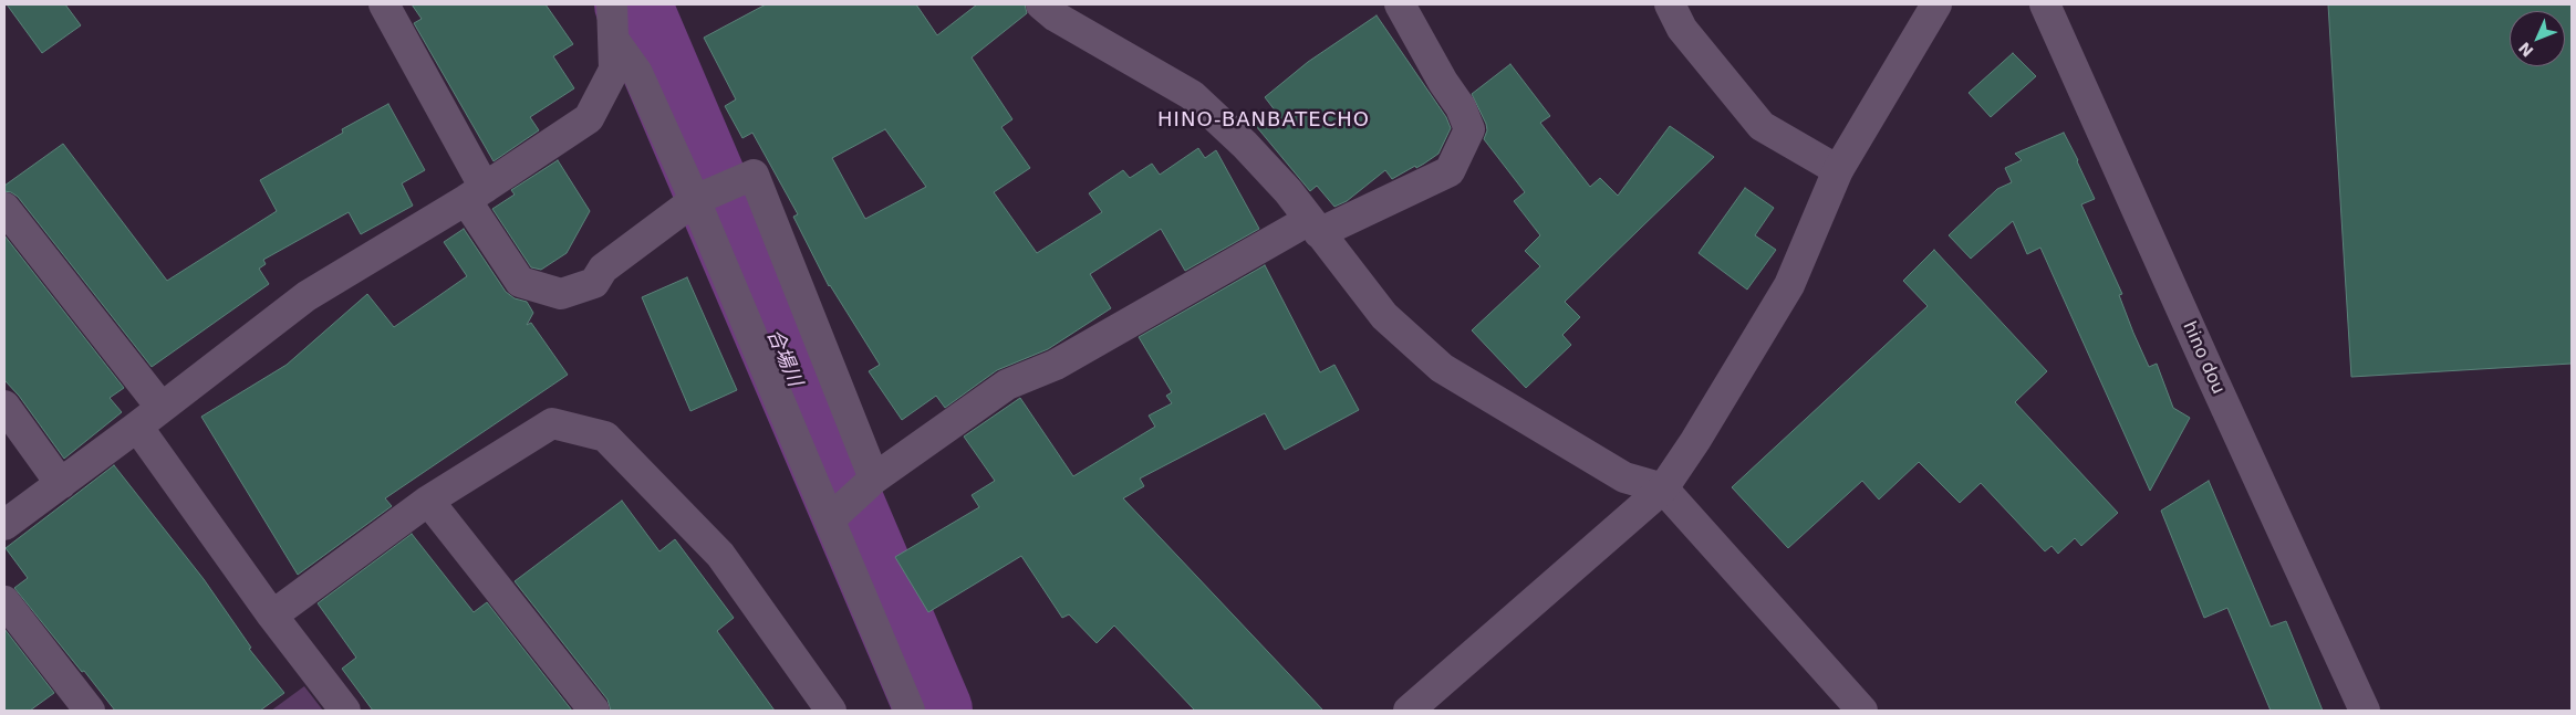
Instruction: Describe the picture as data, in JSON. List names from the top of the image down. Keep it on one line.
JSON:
{"streets":{"street":["hino dou"]},"districts":["HINO-BANBATECHO"],"water":["合場川"],"north":"bottom left"}
